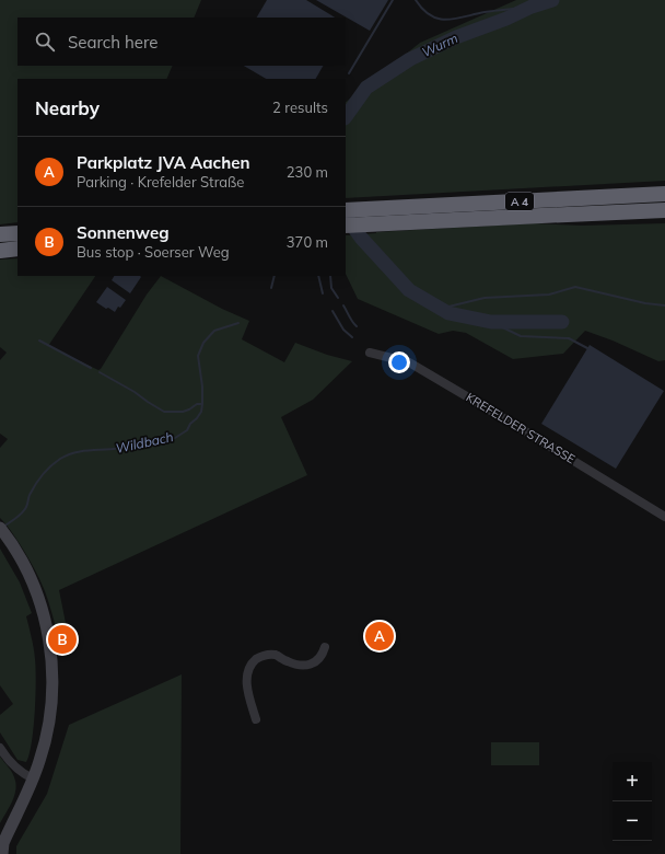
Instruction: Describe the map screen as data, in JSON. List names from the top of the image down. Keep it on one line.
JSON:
{"streets":{"highway":["A 4"],"street":["KREFELDER STRASSE"]},"water":["Wurm","Wildbach"],"page":{"search":"Search here","heading":["Nearby","2 results"],"list":[{"mark":"A","name":"Parkplatz JVA Aachen","note":"Parking · Krefelder Straße","value":"230 m"},{"mark":"B","name":"Sonnenweg","note":"Bus stop · Soerser Weg","value":"370 m"}],"pins":["A","B"],"map_buttons":["+","−"]}}
